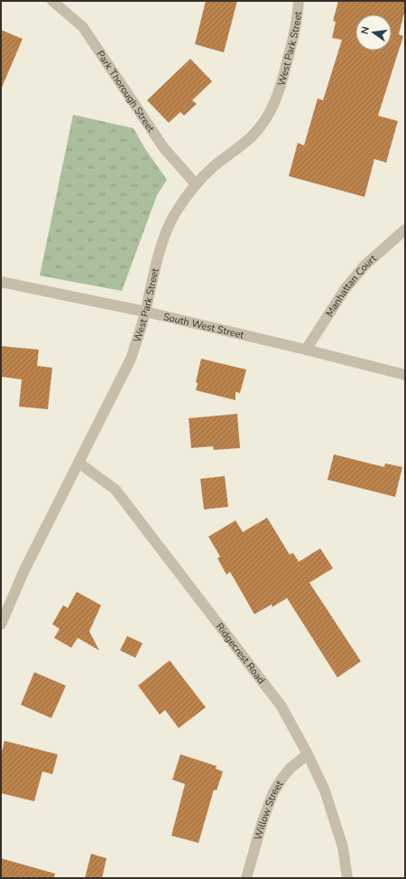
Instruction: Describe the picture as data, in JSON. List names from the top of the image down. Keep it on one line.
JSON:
{"streets":{"street":["West Park Street","Park Thorough Street","Manhattan Court","South West Street","Ridgecrest Road","Willow Street"]},"crossings":[["West Park Street","Park Thorough Street"],["West Park Street","South West Street"],["West Park Street","Ridgecrest Road"],["Manhattan Court","South West Street"],["Ridgecrest Road","Willow Street"]],"north":"left"}
